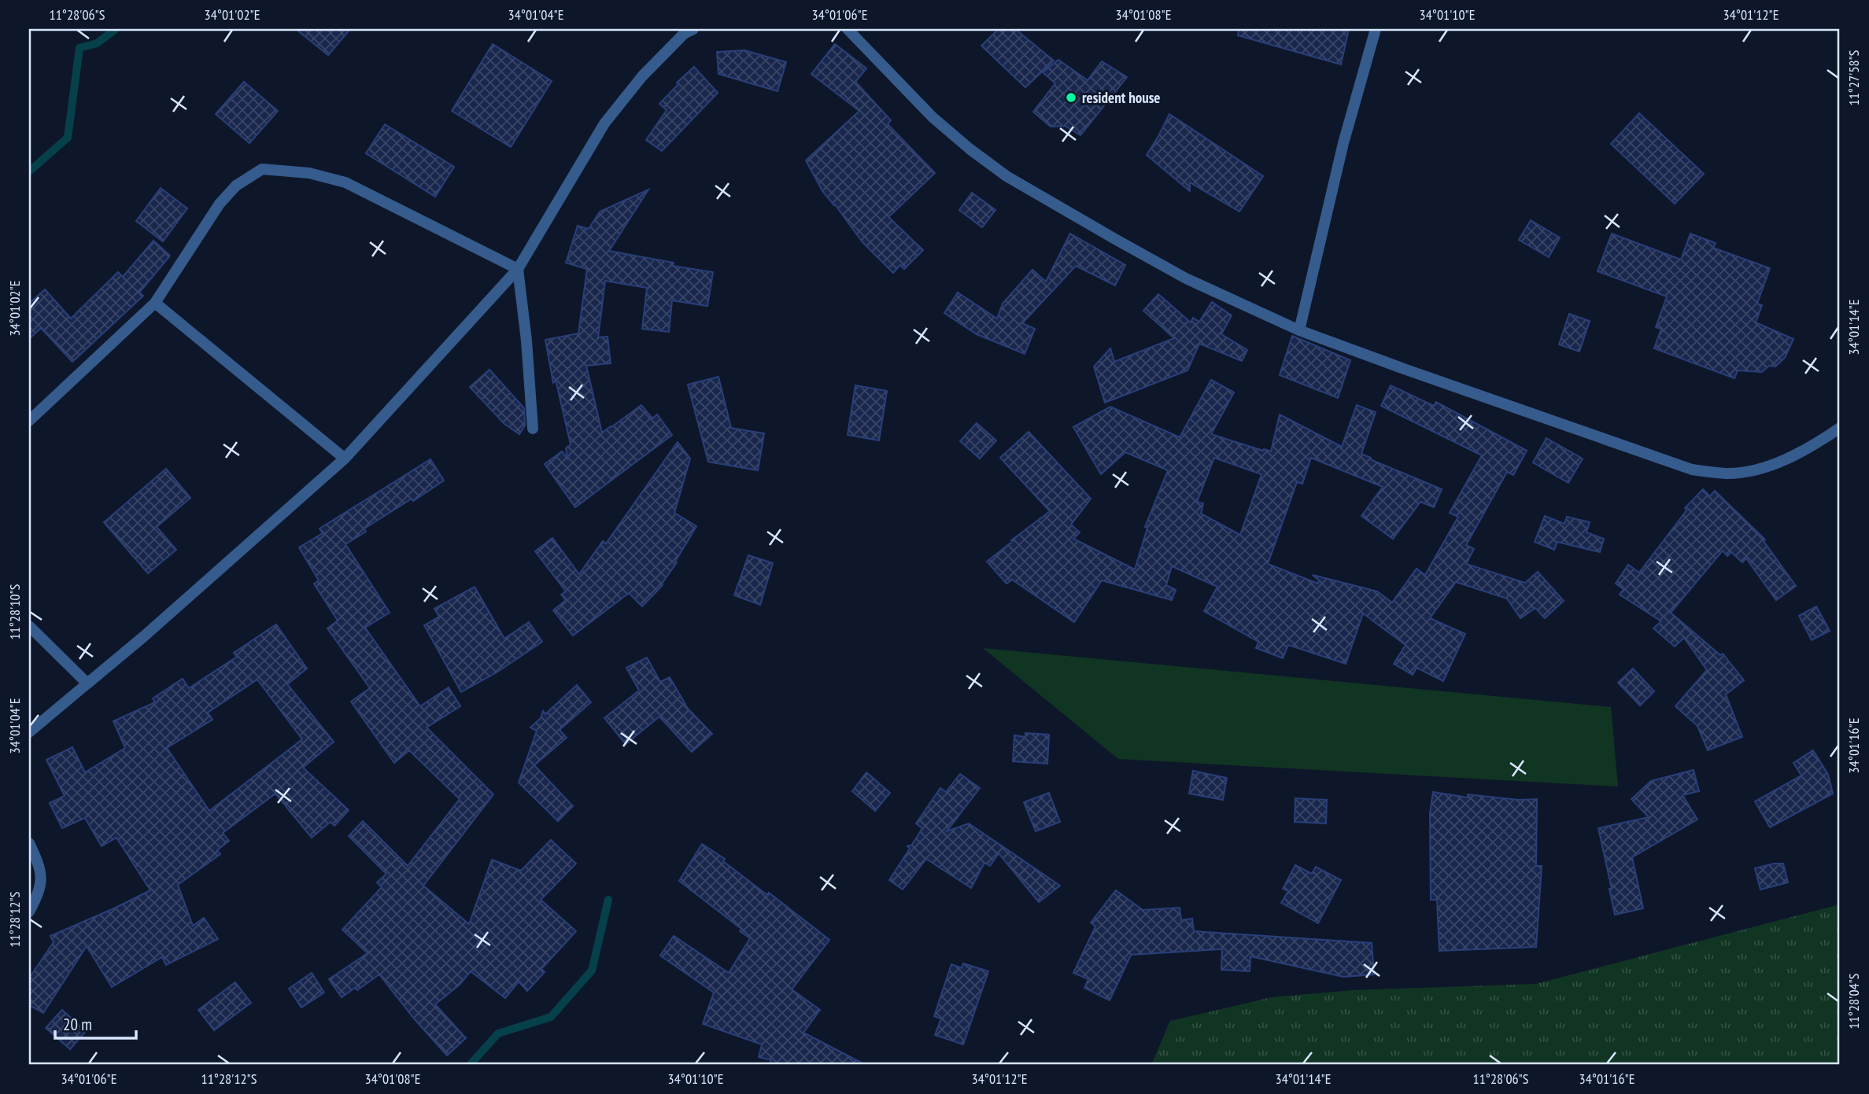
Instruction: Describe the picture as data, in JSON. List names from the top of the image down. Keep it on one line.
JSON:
{"places":["resident house"],"scale_bar":"20 m","coordinates":["11°28'06\"S","34°01'02\"E","34°01'04\"E","34°01'06\"E","34°01'08\"E","34°01'10\"E","34°01'12\"E","11°27'58\"S","34°01'14\"E","11°28'10\"S","34°01'16\"E","11°28'12\"S","11°28'04\"S"]}
